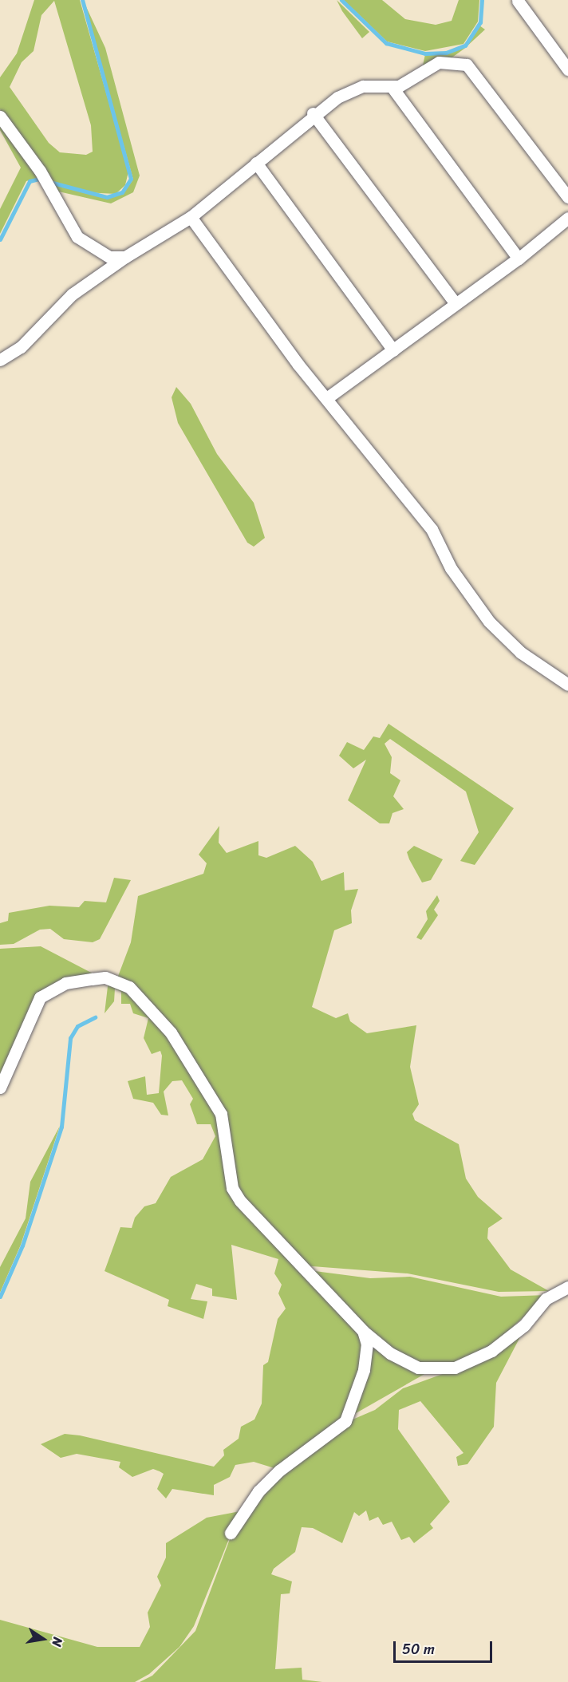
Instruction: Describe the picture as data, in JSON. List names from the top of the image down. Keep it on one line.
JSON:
{"scale_bar":"50 m","north":"right"}
